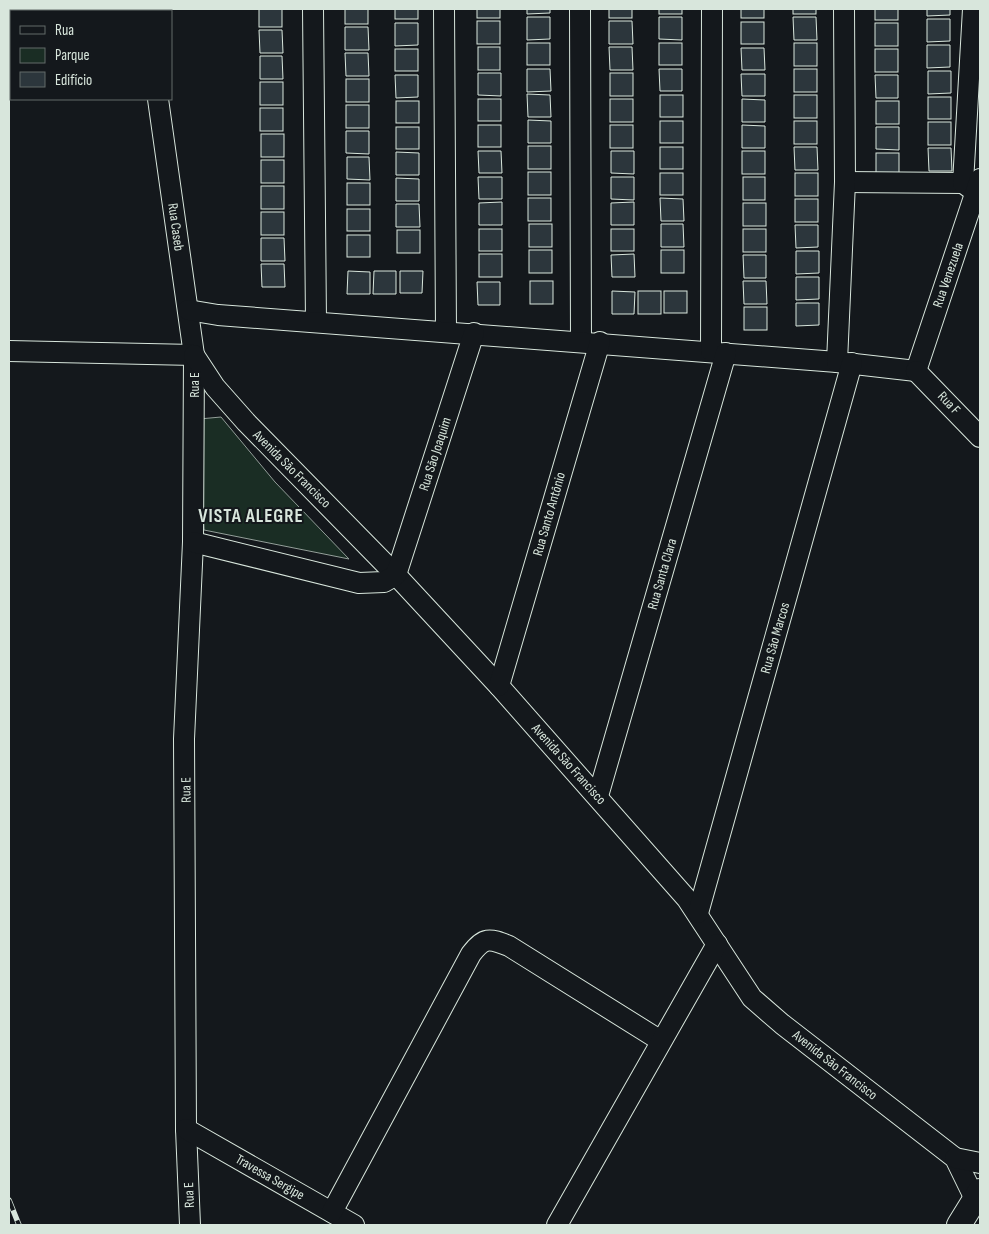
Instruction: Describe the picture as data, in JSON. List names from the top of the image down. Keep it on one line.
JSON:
{"streets":{"street":["Rua Caseb","Rua Venezuela","Rua E","Rua F","Rua São Joaquim","Avenida São Francisco","Rua Santo Antônio","Rua Santa Clara","Rua São Marcos","Travessa Sergipe"]},"crossings":[["Rua Caseb","Rua E"],["Rua Caseb","Avenida São Francisco"],["Rua Venezuela","Rua F"],["Rua E","Avenida São Francisco"],["Rua E","Travessa Sergipe"],["Rua São Joaquim","Avenida São Francisco"],["Avenida São Francisco","Rua Santo Antônio"],["Avenida São Francisco","Rua Santa Clara"],["Avenida São Francisco","Rua São Marcos"]],"districts":["VISTA ALEGRE"],"legend":["Rua","Parque","Edifício"]}
